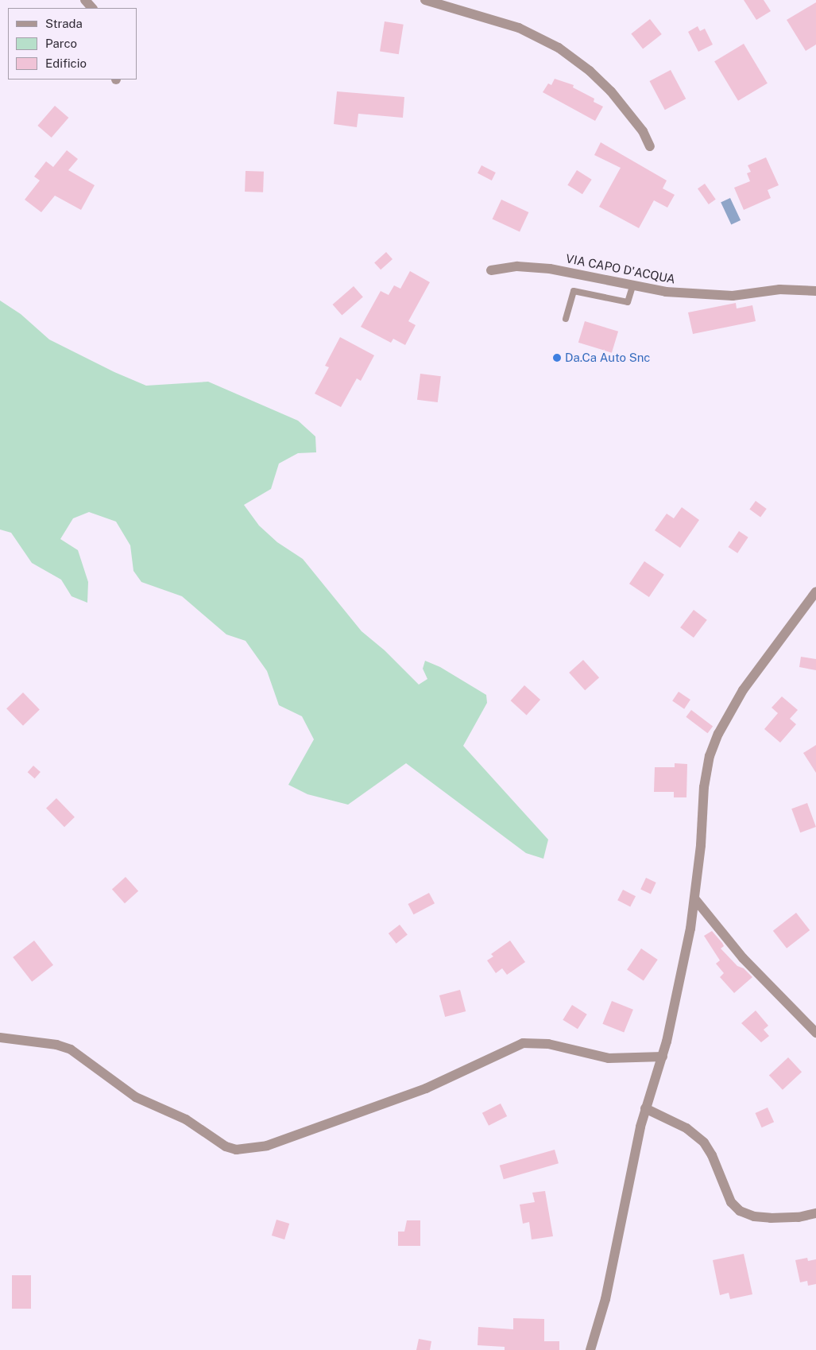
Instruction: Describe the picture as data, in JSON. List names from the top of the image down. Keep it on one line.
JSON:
{"streets":{"street":["VIA CAPO D'ACQUA"]},"places":["Da.Ca Auto Snc"],"legend":["Strada","Parco","Edificio"]}
